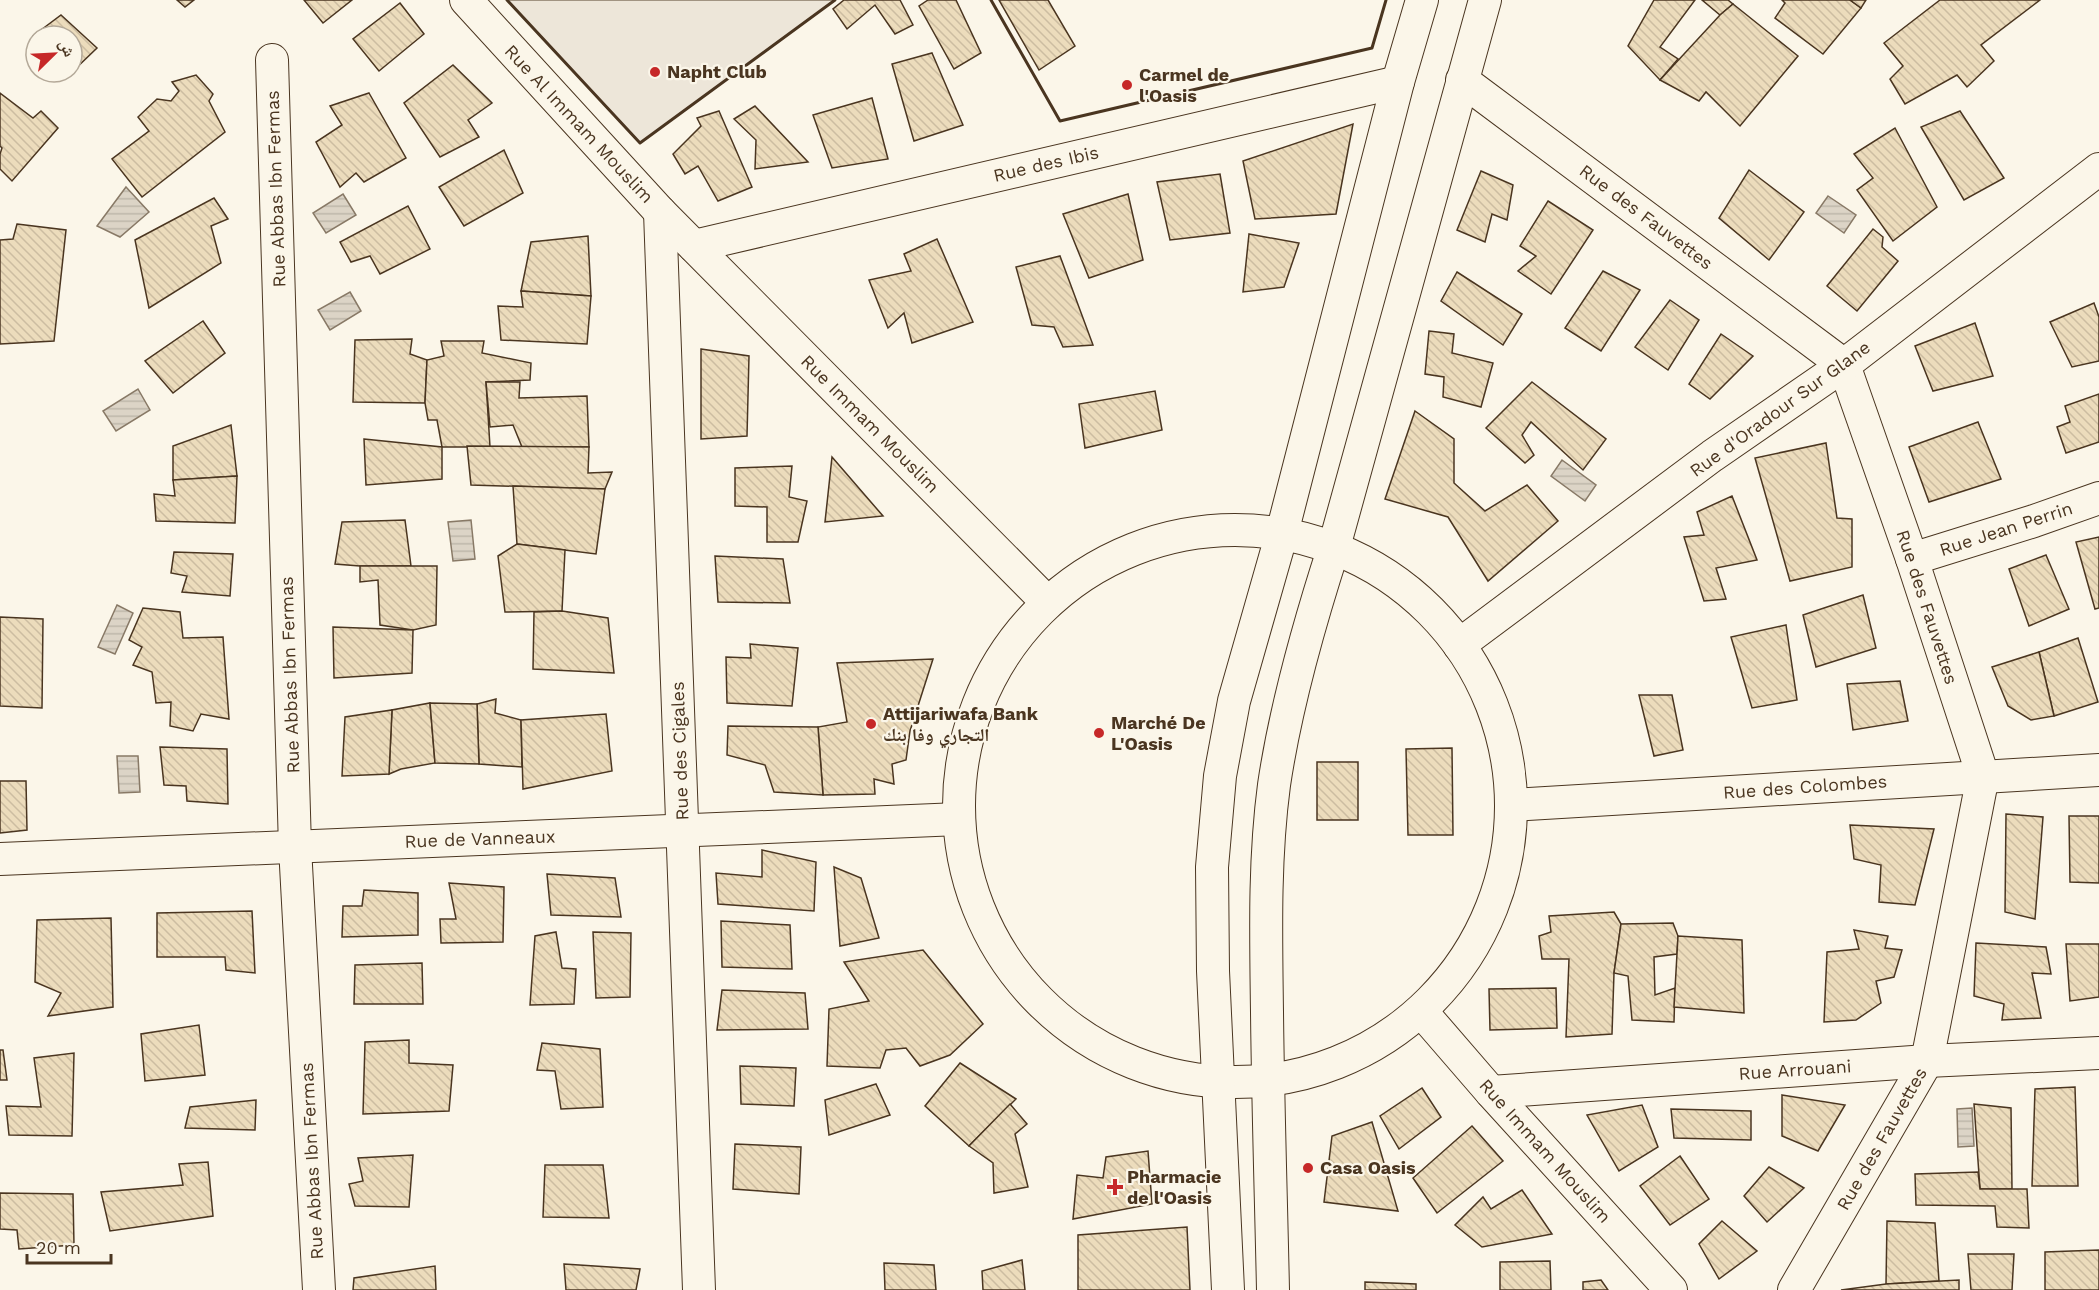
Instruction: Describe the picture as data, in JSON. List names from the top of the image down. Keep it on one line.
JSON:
{"streets":{"street":["Rue Al Immam Mouslim","Rue des Ibis","Rue Abbas Ibn Fermas","Rue des Fauvettes","Rue d'Oradour Sur Glane","Rue Immam Mouslim","Rue Jean Perrin","Rue des Cigales","Rue des Colombes","Rue de Vanneaux","Rue Arrouani"]},"crossings":[["Rue Al Immam Mouslim","Rue des Ibis"],["Rue Al Immam Mouslim","Rue Immam Mouslim"],["Rue Al Immam Mouslim","Rue des Cigales"],["Rue des Ibis","Rue Immam Mouslim"],["Rue Abbas Ibn Fermas","Rue de Vanneaux"],["Rue des Fauvettes","Rue d'Oradour Sur Glane"],["Rue des Fauvettes","Rue Jean Perrin"],["Rue des Fauvettes","Rue des Colombes"],["Rue des Fauvettes","Rue Arrouani"],["Rue Immam Mouslim","Rue Arrouani"],["Rue des Cigales","Rue de Vanneaux"]],"places":{"other":["Napht Club","Carmel de l'Oasis","Attijariwafa Bank التجاري وفا بنك","Marché De L'Oasis","Casa Oasis"],"health":["Pharmacie de l'Oasis"]},"scale_bar":"20 m","north":"top right"}
